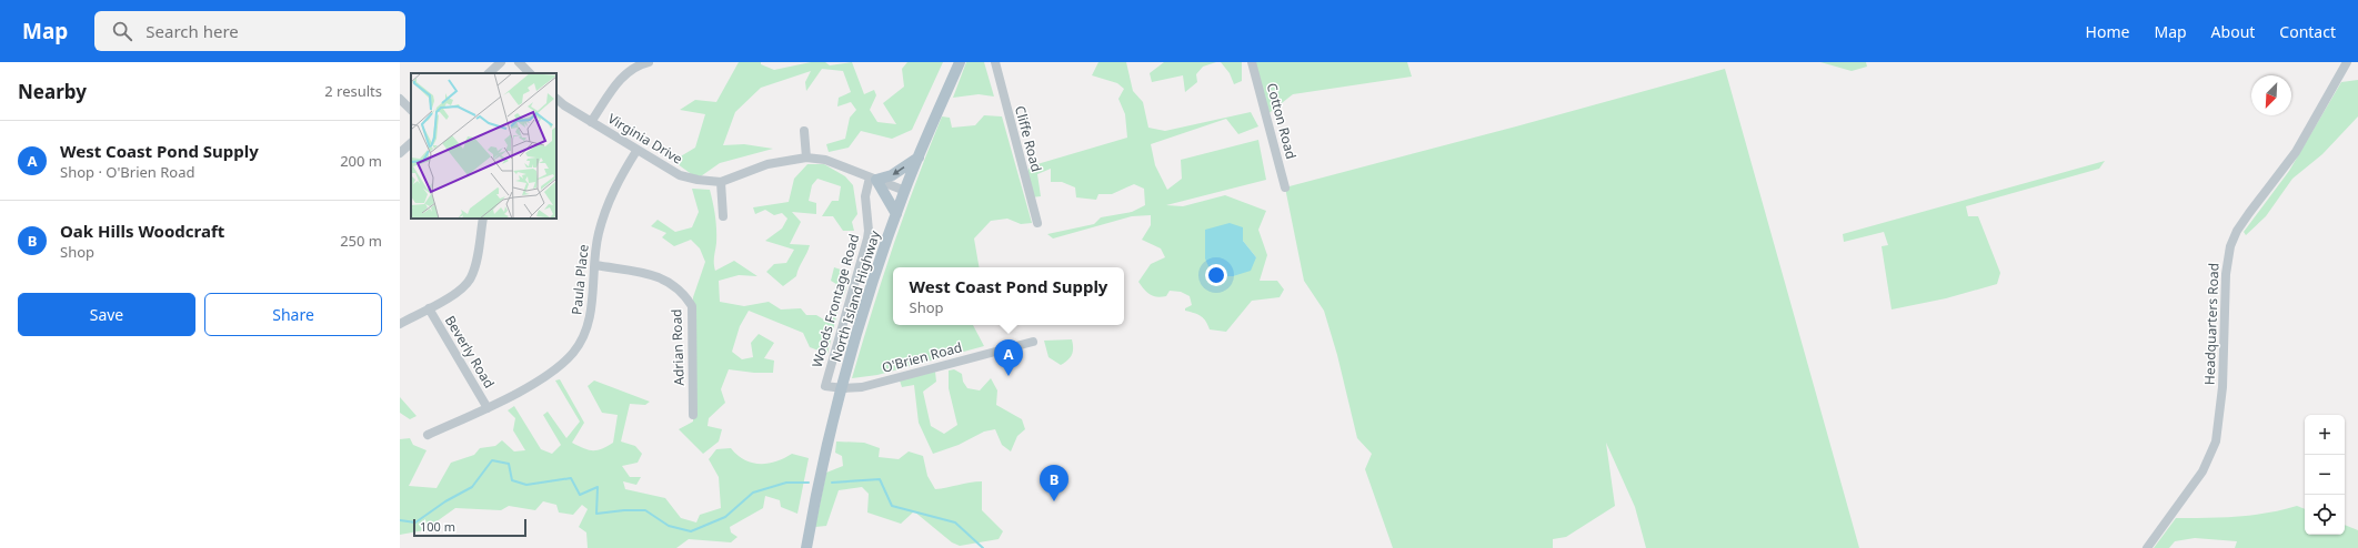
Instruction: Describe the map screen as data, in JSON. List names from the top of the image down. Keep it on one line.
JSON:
{"streets":{"main road":["North Island Highway"],"street":["Cotton Road","Virginia Drive","Cliffe Road","Paula Place","Woods Frontage Road","Headquarters Road","Adrian Road","Beverly Road","O'Brien Road"]},"crossings":[["Virginia Drive","Paula Place"],["Virginia Drive","North Island Highway"],["Virginia Drive","Woods Frontage Road"],["Paula Place","Adrian Road"],["Paula Place","Beverly Road"],["North Island Highway","Woods Frontage Road"],["North Island Highway","O'Brien Road"],["Woods Frontage Road","O'Brien Road"]],"scale_bar":"100 m","north":"bottom left","page":{"header":"Map","search":"Search here","nav":["Home","Map","About","Contact"],"heading":["Nearby","2 results"],"list":[{"mark":"A","name":"West Coast Pond Supply","note":"Shop · O'Brien Road","value":"200 m"},{"mark":"B","name":"Oak Hills Woodcraft","note":"Shop","value":"250 m"}],"popup":["West Coast Pond Supply","Shop"],"buttons":["Save","Share"],"pins":["A","B"],"map_buttons":["+","−"],"scale":"100 m"}}
